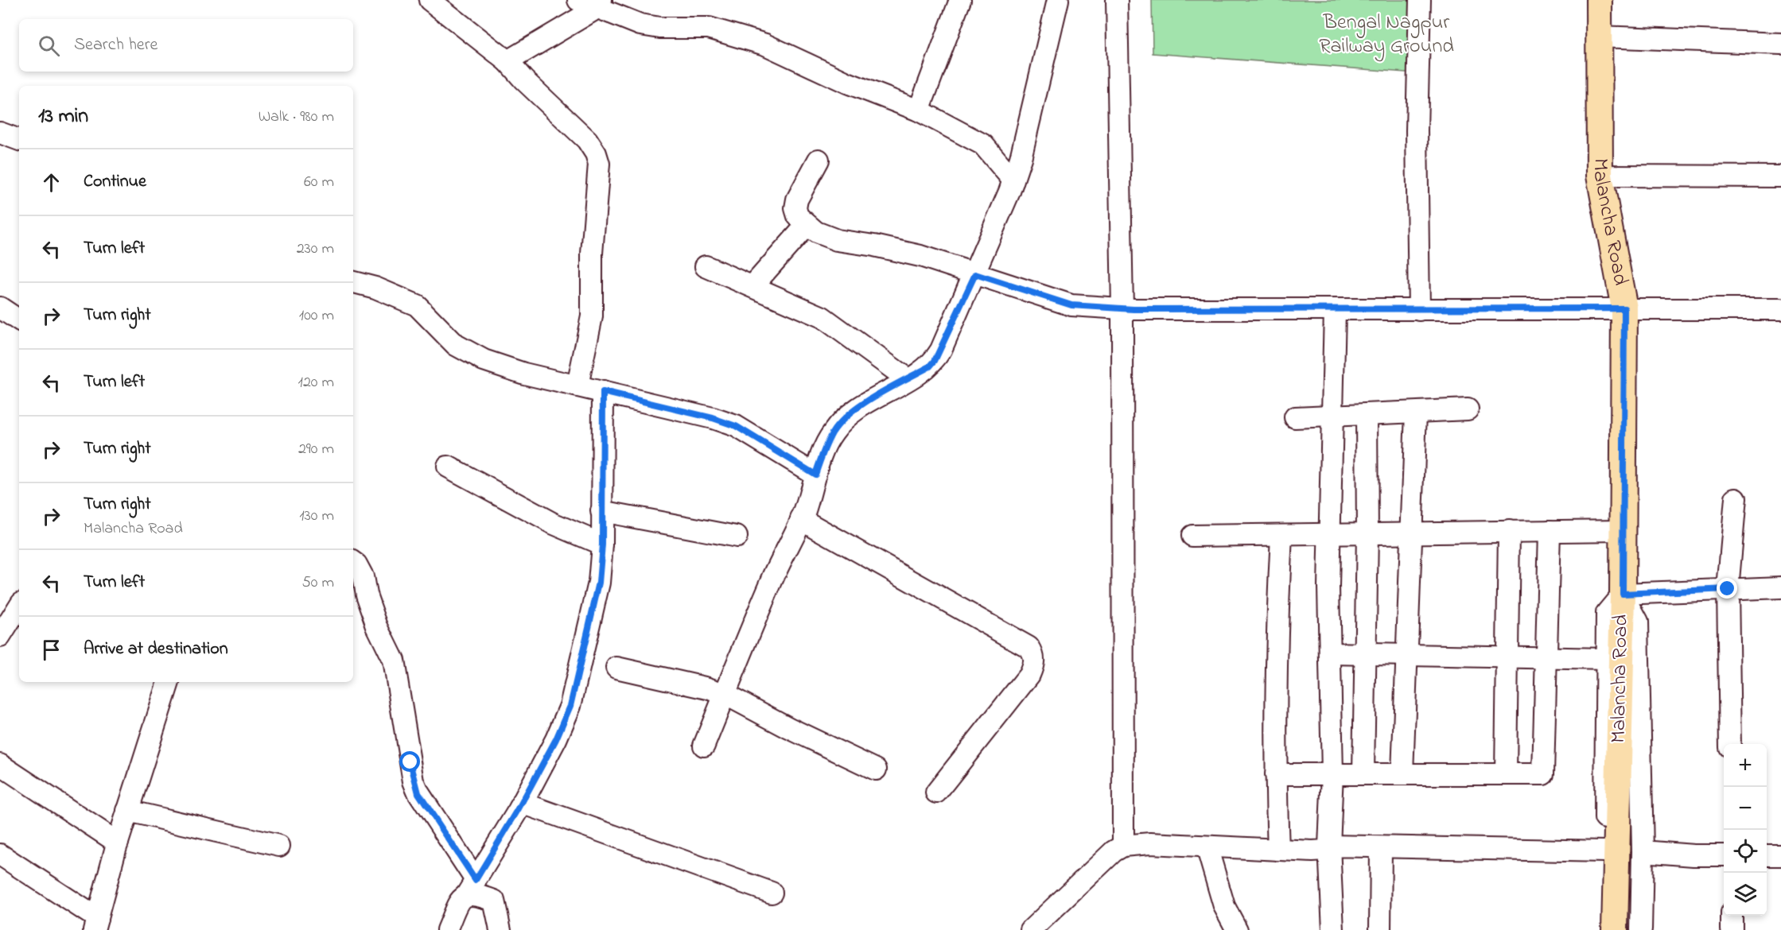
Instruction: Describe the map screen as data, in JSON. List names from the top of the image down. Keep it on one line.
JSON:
{"streets":{"main road":["Malancha Road"]},"parks":["Bengal Nagpur Railway Ground"],"page":{"search":"Search here","heading":["13 min","Walk · 980 m"],"list":[["Continue","60 m"],["Turn left","230 m"],["Turn right","100 m"],["Turn left","120 m"],["Turn right","290 m"],["Turn right","Malancha Road","130 m"],["Turn left","50 m"],"Arrive at destination"],"map_buttons":["+","−"]}}
